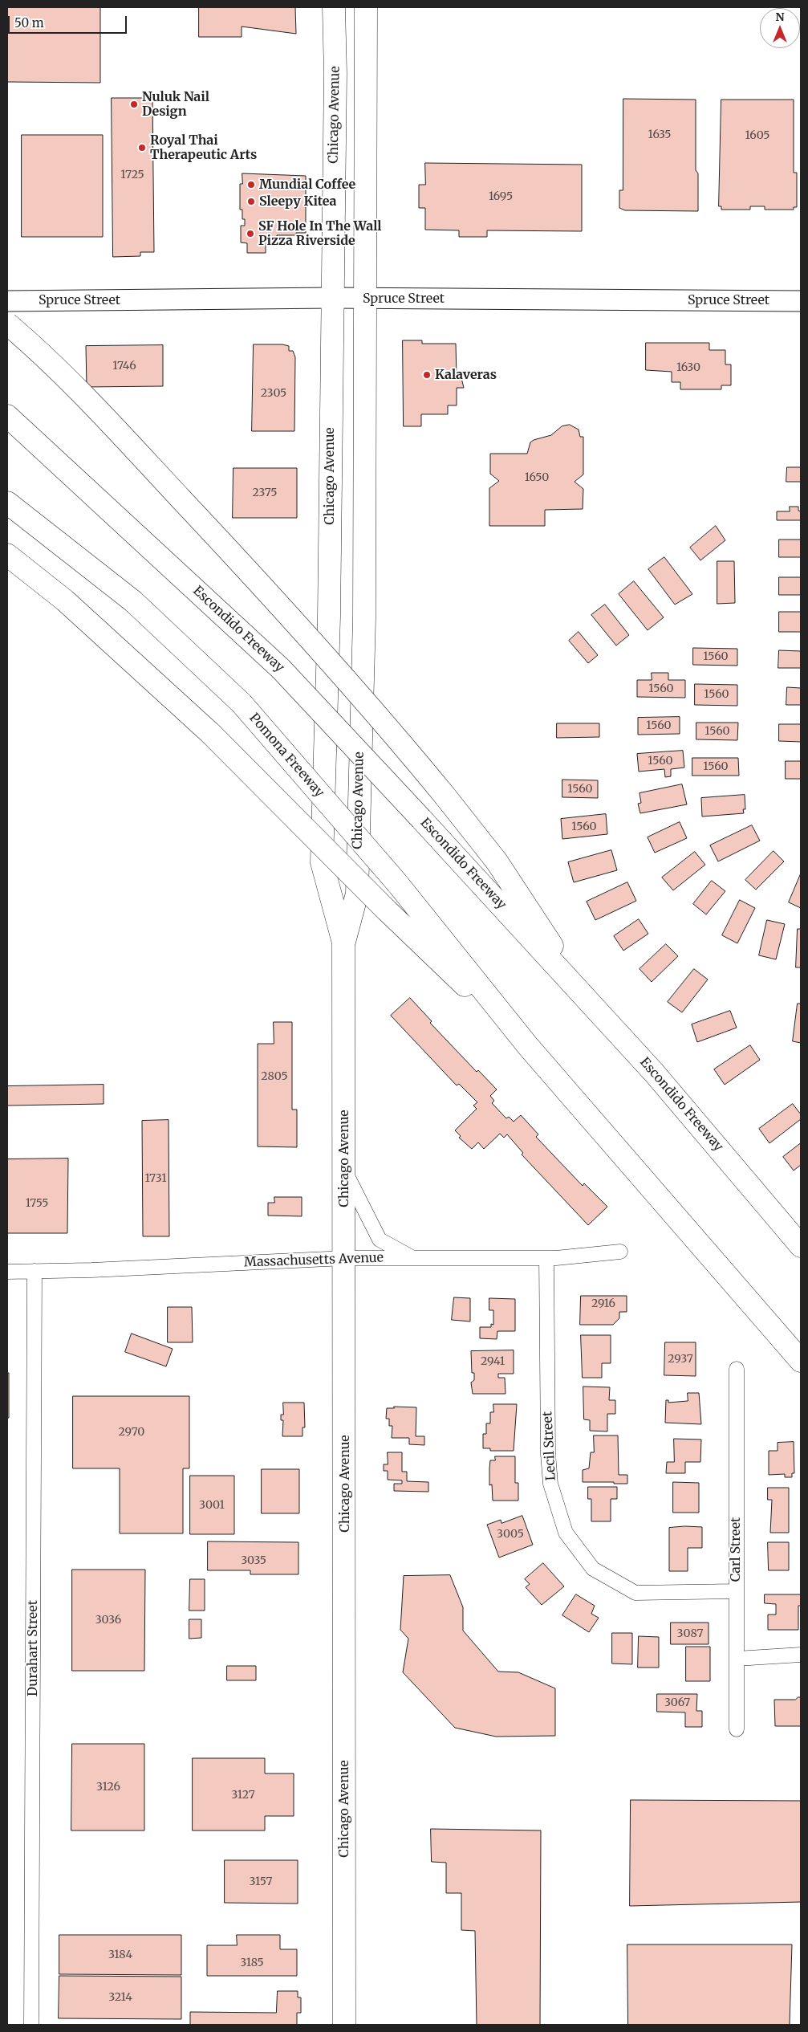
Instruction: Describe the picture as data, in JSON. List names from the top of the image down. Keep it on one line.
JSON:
{"streets":{"main road":["Chicago Avenue","Spruce Street","Escondido Freeway","Pomona Freeway"],"street":["Massachusetts Avenue","Lecil Street","Carl Street","Durahart Street"]},"crossings":[["Chicago Avenue","Spruce Street"],["Chicago Avenue","Massachusetts Avenue"],["Massachusetts Avenue","Lecil Street"],["Massachusetts Avenue","Durahart Street"],["Lecil Street","Carl Street"]],"places":["Nuluk Nail Design","Royal Thai Therapeutic Arts","Mundial Coffee","Sleepy Kitea","SF Hole In The Wall Pizza Riverside","Kalaveras"],"house_numbers":["1635","1605","1725","1695","1746","1630","2305","1650","2375","1560","1560","1560","1560","1560","1560","1560","1560","1560","2805","1731","1755","2916","2937","2941","2970","3001","3005","3035","3036","3087","3067","3126","3127","3157","3184","3185","3214"],"scale_bar":"50 m","north":"top"}
